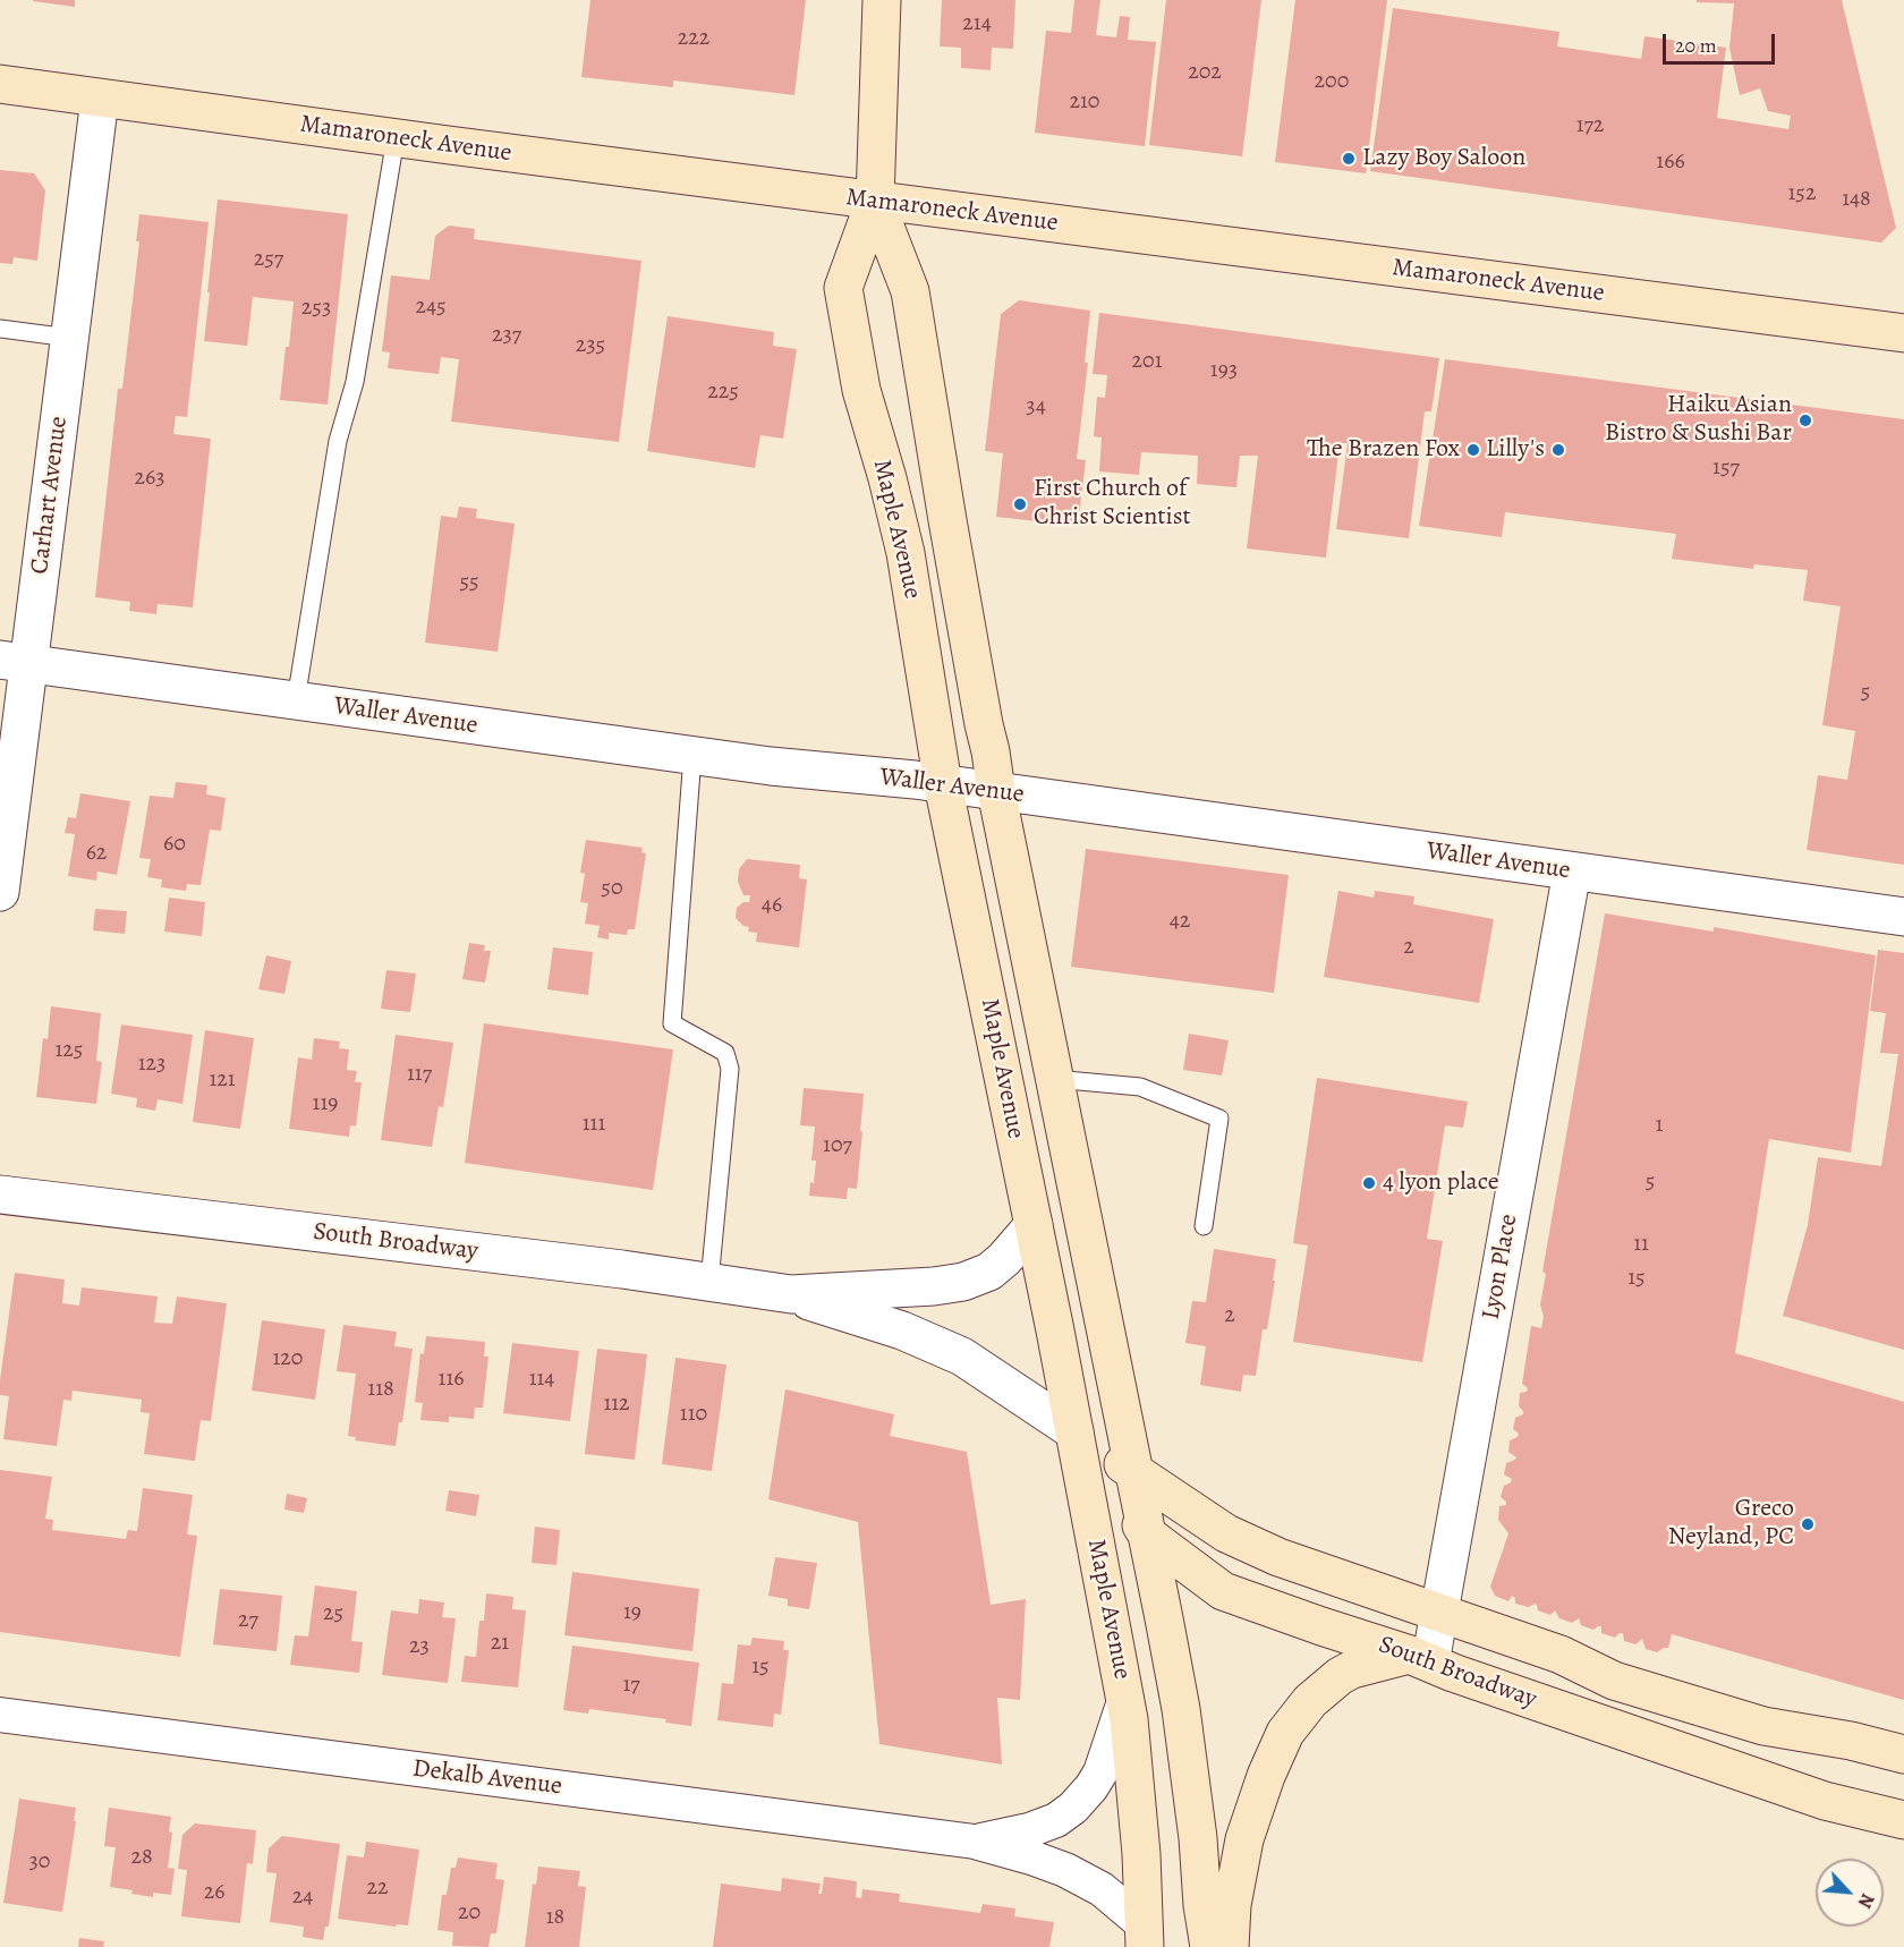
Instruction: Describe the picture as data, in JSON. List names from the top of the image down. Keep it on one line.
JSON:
{"streets":{"main road":["Mamaroneck Avenue","Maple Avenue","South Broadway"],"street":["Carhart Avenue","Waller Avenue","Lyon Place","Dekalb Avenue"]},"crossings":[["Mamaroneck Avenue","Carhart Avenue"],["Mamaroneck Avenue","Maple Avenue"],["Carhart Avenue","Waller Avenue"],["Maple Avenue","Waller Avenue"],["Maple Avenue","South Broadway"],["Maple Avenue","Dekalb Avenue"],["Waller Avenue","Lyon Place"],["South Broadway","Lyon Place"]],"places":["Lazy Boy Saloon","Haiku Asian Bistro & Sushi Bar","The Brazen Fox","Lilly's","First Church of Christ Scientist","4 lyon place","Greco Neyland, PC"],"house_numbers":["214","222","202","200","210","172","166","152","148","257","245","253","237","235","201","193","225","34","157","263","55","5","60","62","50","46","42","2","125","123","117","121","119","111","1","107","5","11","15","2","120","116","114","118","112","110","19","25","27","21","23","15","17","28","30","22","26","24","20","18"],"scale_bar":"20 m","north":"bottom right"}
